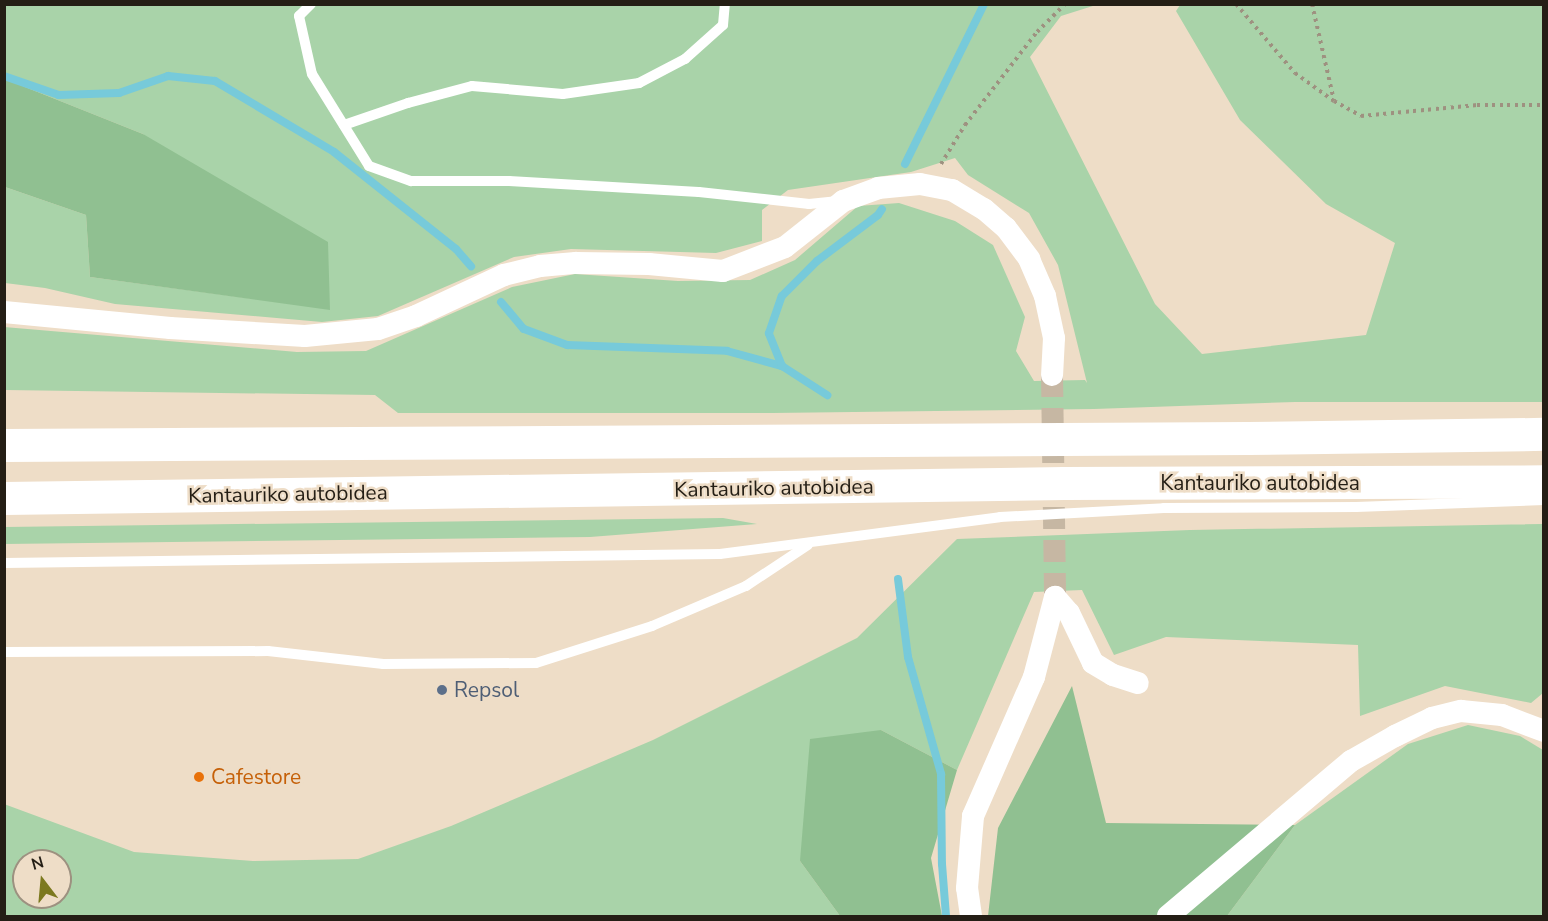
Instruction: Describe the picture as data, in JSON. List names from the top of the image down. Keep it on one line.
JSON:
{"streets":{"highway":["Kantauriko autobidea"]},"places":["Repsol","Cafestore"],"north":"top"}
